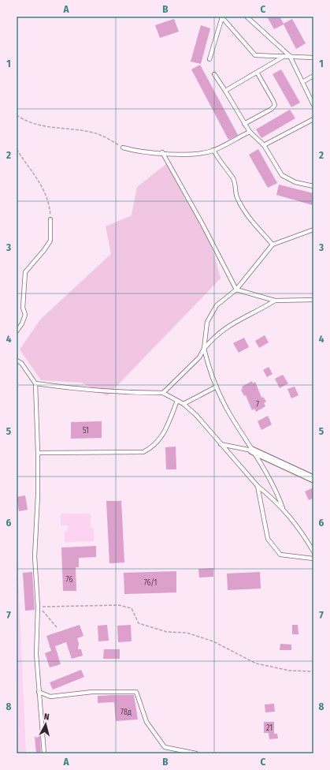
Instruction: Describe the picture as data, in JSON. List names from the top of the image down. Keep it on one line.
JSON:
{"house_numbers":["7","51","76","76/1","78д","21"],"north":"top","grid":{"columns":["A","B","C"],"rows":["1","2","3","4","5","6","7","8"]}}
